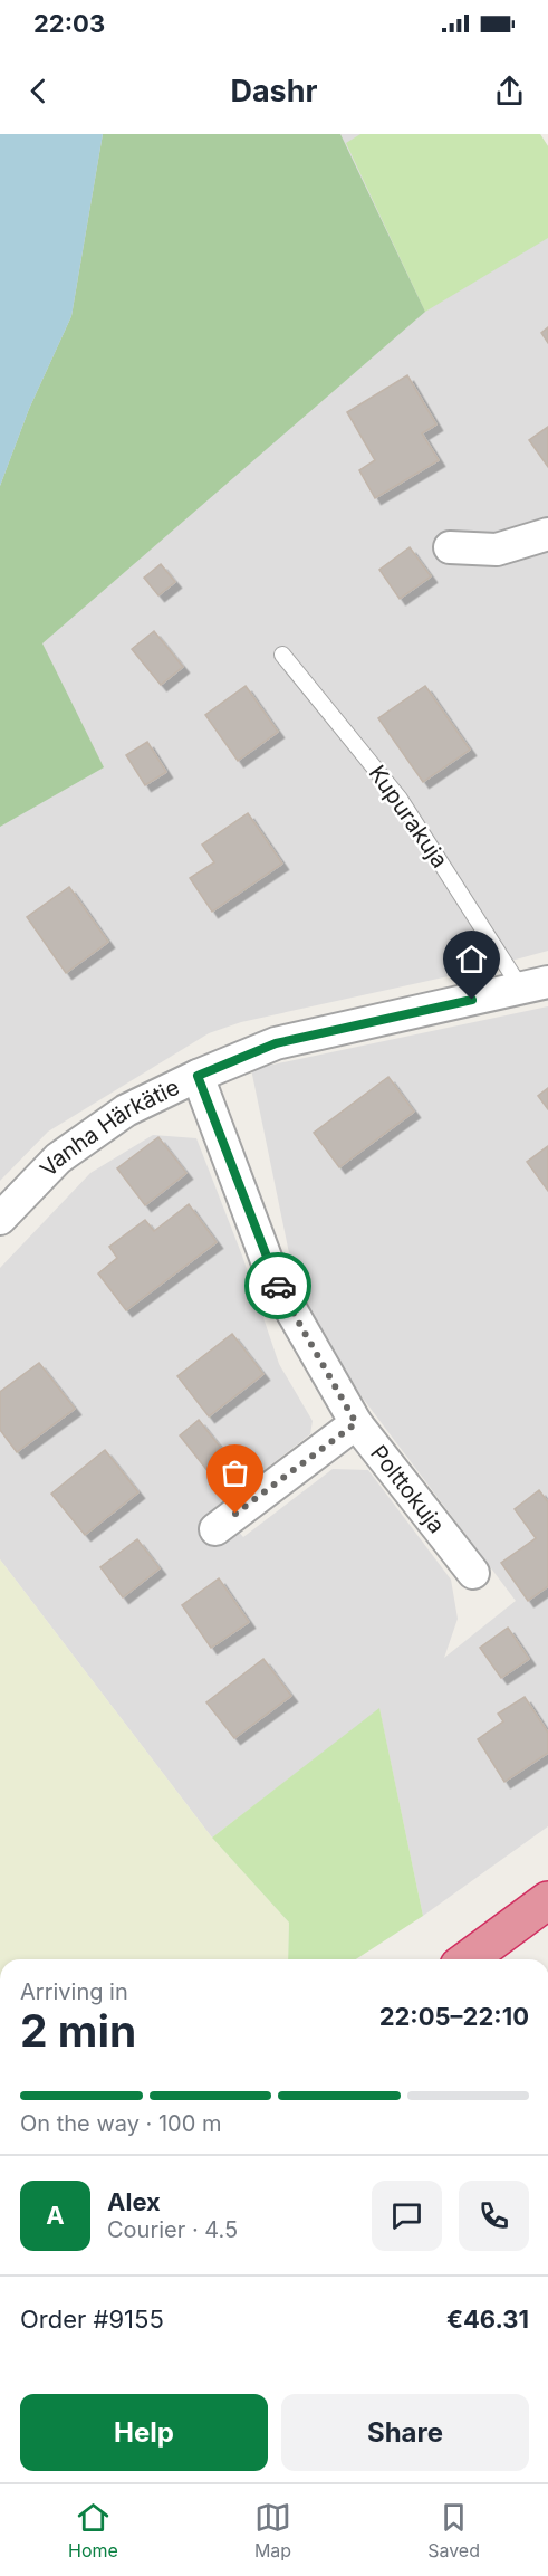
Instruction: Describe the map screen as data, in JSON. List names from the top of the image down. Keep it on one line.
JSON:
{"streets":{"street":["Vanha Härkätie","Polttokuja"],"lane":["Kupurakuja"]},"crossings":[["Kupurakuja","Vanha Härkätie"],["Vanha Härkätie","Polttokuja"]],"page":{"status":"22:03","header":"Dashr","heading":["2 min","Arriving in","22:05–22:10"],"panel":["Alex","Courier · 4.5","Order #9155","€46.31"],"bar":"On the way · 100 m","round":"A","buttons":["Help","Share"],"tabs":["Home","Map","Saved"]}}
